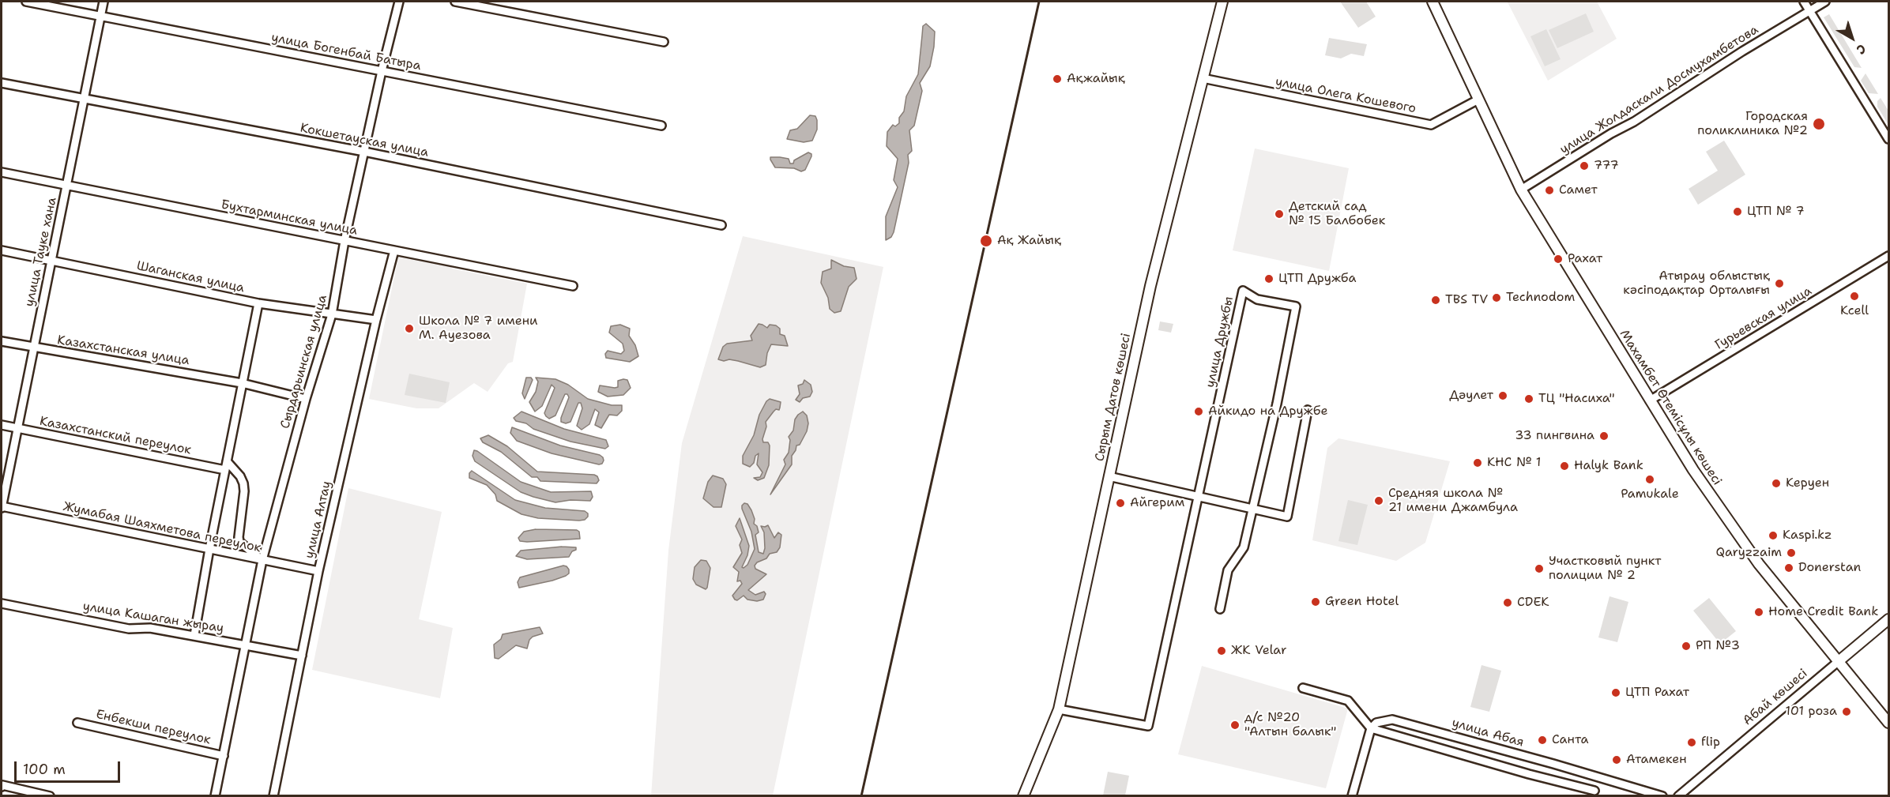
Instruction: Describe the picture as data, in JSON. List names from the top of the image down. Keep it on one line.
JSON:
{"streets":{"main road":["Сырым Датов көшесі","Махамбет Өтемісұлы көшесі","Абай көшесі"],"street":["улица Богенбай Батыра","улица Жолдаскали Досмухамбетова","улица Олега Кошевого","Кокшетауская улица","Бухтарминская улица","улица Тауке хана","Шаганская улица","Гурьевская улица","улица Дружбы","Казахстанская улица","Сырдарьинская улица","Казахстанский переулок","улица Алтау","Жумабая Шаяхметова переулок","улица Кашаган жырау","Енбекши переулок","улица Абая"]},"crossings":[["улица Богенбай Батыра","улица Тауке хана"],["улица Богенбай Батыра","Сырдарьинская улица"],["улица Жолдаскали Досмухамбетова","Махамбет Өтемісұлы көшесі"],["улица Олега Кошевого","Сырым Датов көшесі"],["улица Олега Кошевого","Махамбет Өтемісұлы көшесі"],["Кокшетауская улица","улица Тауке хана"],["Кокшетауская улица","Сырдарьинская улица"],["Бухтарминская улица","улица Тауке хана"],["Бухтарминская улица","Сырдарьинская улица"],["Бухтарминская улица","улица Алтау"],["улица Тауке хана","Шаганская улица"],["улица Тауке хана","Казахстанская улица"],["улица Тауке хана","Казахстанский переулок"],["улица Тауке хана","Жумабая Шаяхметова переулок"],["Шаганская улица","Сырдарьинская улица"],["Шаганская улица","улица Алтау"],["Гурьевская улица","Махамбет Өтемісұлы көшесі"],["улица Дружбы","Сырым Датов көшесі"],["Казахстанская улица","Сырдарьинская улица"],["Сырдарьинская улица","Жумабая Шаяхметова переулок"],["Махамбет Өтемісұлы көшесі","Абай көшесі"],["улица Алтау","Жумабая Шаяхметова переулок"],["улица Алтау","улица Кашаган жырау"]],"places":["Ақжайық","Городская поликлиника №2","777","Самет","ЦТП № 7","Детский сад № 15 Балбобек","Ақ Жайық","Рахат","ЦТП Дружба","Атырау облыстық кәсіподақтар Орталығы","Kcell","Technodom","TBS TV","Школа № 7 имени М. Ауезова","Дәулет","ТЦ \"Насиха\"","Айкидо на Дружбе","33 пингвина","КНС № 1","Halyk Bank","Pamukale","Керуен","Средняя школа № 21 имени Джамбула","Айгерим","Kaspi.kz","Qaryzzaim","Donerstan","Участковый пункт полиции № 2","Green Hotel","CDEK","Home Credit Bank","РП №3","ЖК Velar","ЦТП Рахат","101 роза","д/с №20 \"Алтын балык\"","Санта","flip","Атамекен"],"scale_bar":"100 m","north":"bottom right"}
